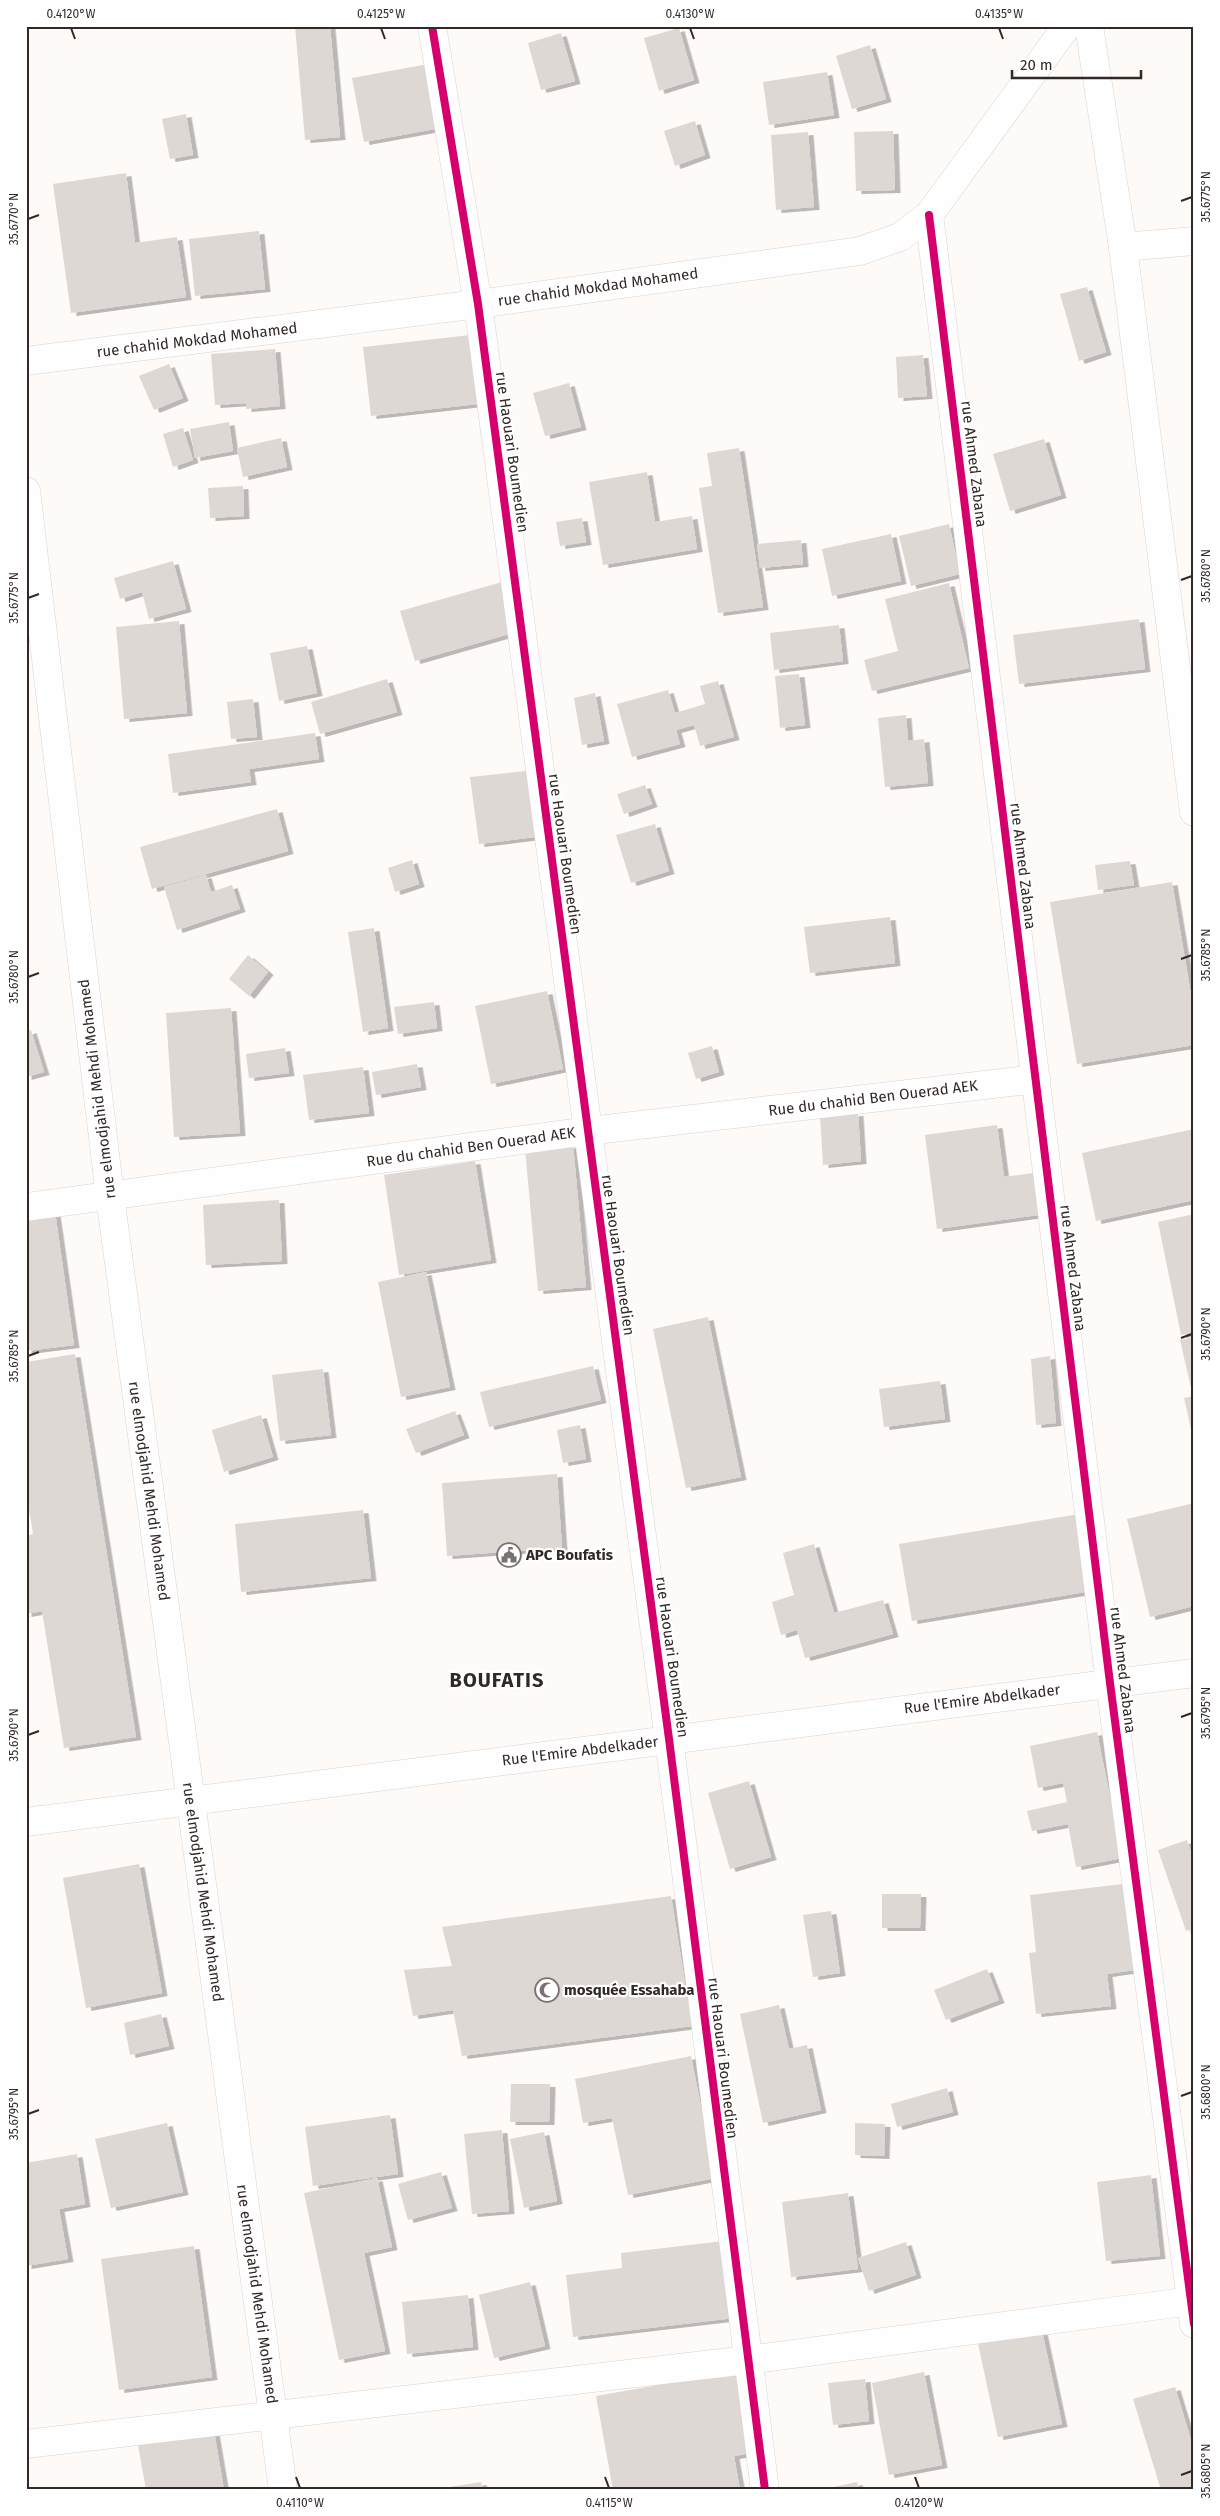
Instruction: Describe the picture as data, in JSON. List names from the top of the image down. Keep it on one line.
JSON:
{"streets":{"street":["rue chahid Mokdad Mohamed","rue Haouari Boumedien","rue Ahmed Zabana","rue elmodjahid Mehdi Mohamed","Rue du chahid Ben Ouerad AEK","Rue l'Emire Abdelkader"]},"crossings":[["rue chahid Mokdad Mohamed","rue Haouari Boumedien"],["rue chahid Mokdad Mohamed","rue Ahmed Zabana"],["rue Haouari Boumedien","Rue du chahid Ben Ouerad AEK"],["rue Haouari Boumedien","Rue l'Emire Abdelkader"],["rue Ahmed Zabana","Rue du chahid Ben Ouerad AEK"],["rue Ahmed Zabana","Rue l'Emire Abdelkader"],["rue elmodjahid Mehdi Mohamed","Rue du chahid Ben Ouerad AEK"],["rue elmodjahid Mehdi Mohamed","Rue l'Emire Abdelkader"]],"districts":["BOUFATIS"],"places":{"public building":["APC Boufatis"],"mosque":["mosquée Essahaba"]},"scale_bar":"20 m","coordinates":["0.4120°W","0.4125°W","0.4130°W","0.4135°W","35.6775°N","35.6770°N","35.6780°N","35.6785°N","35.6790°N","35.6795°N","35.6800°N","35.6805°N","0.4110°W","0.4115°W"]}
